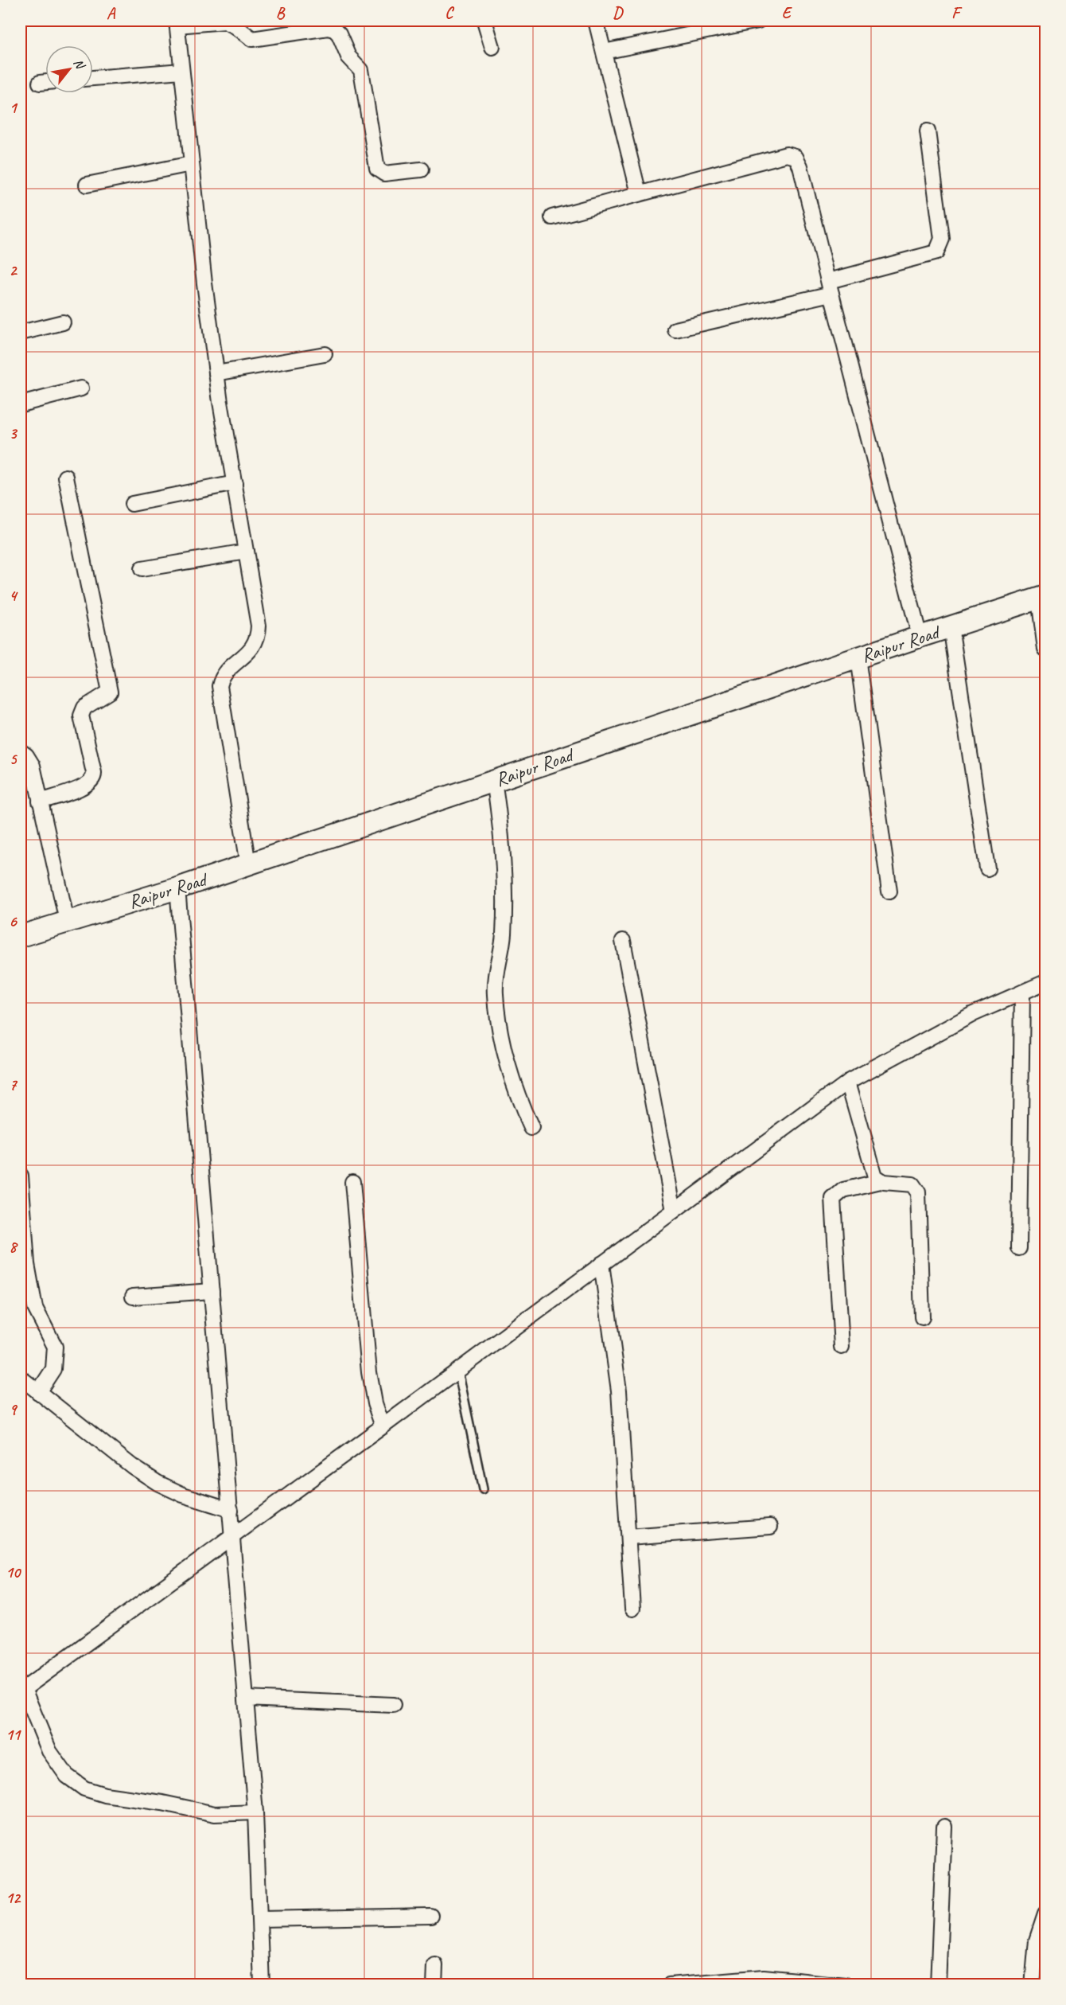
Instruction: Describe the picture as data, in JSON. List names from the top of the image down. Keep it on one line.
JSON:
{"streets":{"main road":["Raipur Road"]},"north":"top right","grid":{"columns":["A","B","C","D","E","F"],"rows":["1","2","3","4","5","6","7","8","9","10","11","12"]}}
